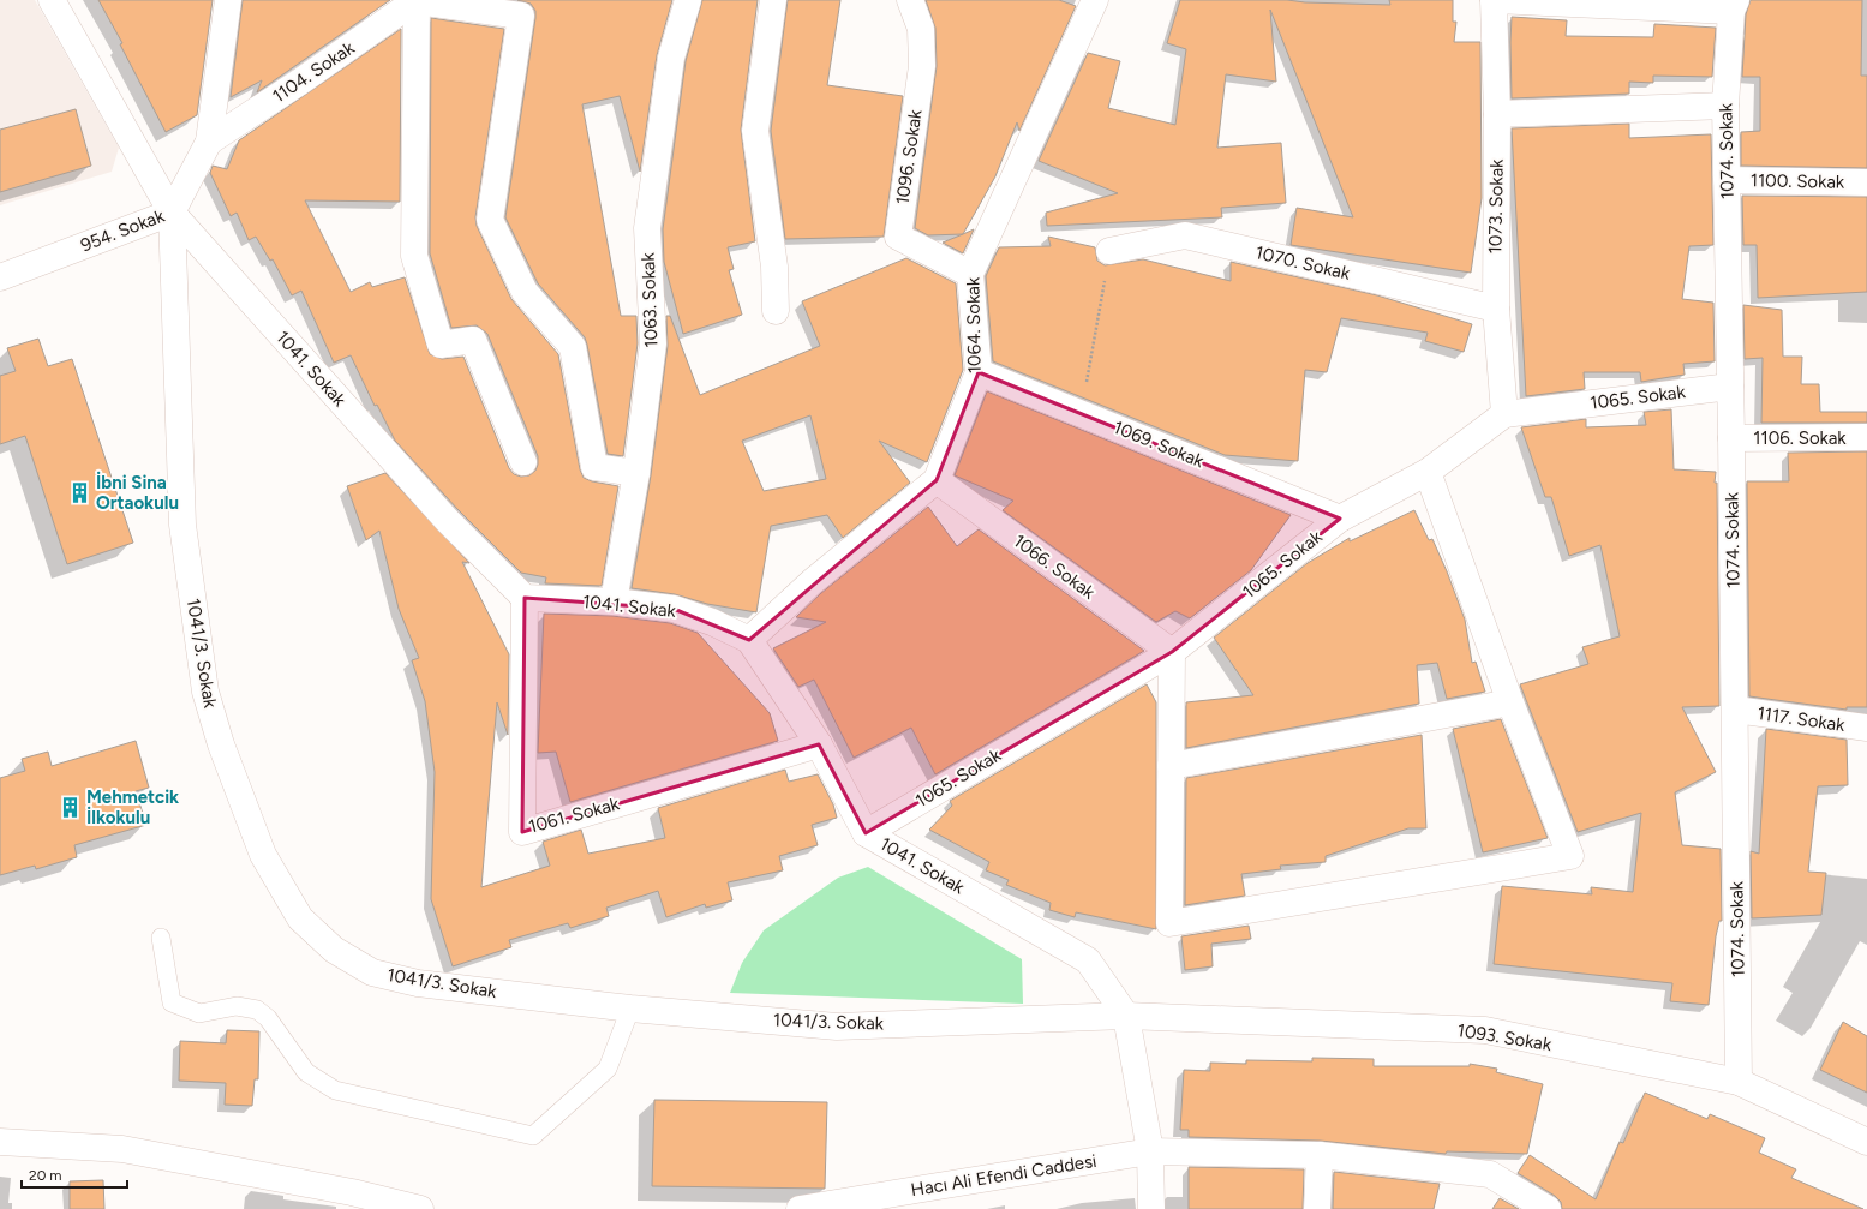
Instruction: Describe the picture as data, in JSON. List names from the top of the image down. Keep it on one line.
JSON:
{"streets":{"street":["1104. Sokak","1074. Sokak","1096. Sokak","1100. Sokak","1073. Sokak","954. Sokak","1070. Sokak","1063. Sokak","1064. Sokak","1041. Sokak","1065. Sokak","1106. Sokak","1069. Sokak","1066. Sokak","1041/3. Sokak","1117. Sokak","1061. Sokak","1093. Sokak","Hacı Ali Efendi Caddesi"]},"crossings":[["1104. Sokak","954. Sokak"],["1074. Sokak","1100. Sokak"],["1074. Sokak","1065. Sokak"],["1074. Sokak","1106. Sokak"],["1074. Sokak","1117. Sokak"],["1074. Sokak","1093. Sokak"],["1096. Sokak","1064. Sokak"],["1073. Sokak","1070. Sokak"],["1073. Sokak","1065. Sokak"],["954. Sokak","1041. Sokak"],["954. Sokak","1041/3. Sokak"],["1063. Sokak","1041. Sokak"],["1064. Sokak","1041. Sokak"],["1064. Sokak","1069. Sokak"],["1064. Sokak","1066. Sokak"],["1041. Sokak","1065. Sokak"],["1041. Sokak","1041/3. Sokak"],["1041. Sokak","1061. Sokak"],["1041. Sokak","1093. Sokak"],["1041. Sokak","Hacı Ali Efendi Caddesi"],["1065. Sokak","1069. Sokak"],["1065. Sokak","1066. Sokak"],["1041/3. Sokak","1093. Sokak"]],"places":{"building":["İbni Sina Ortaokulu","Mehmetcik İlkokulu"]},"scale_bar":"20 m"}
